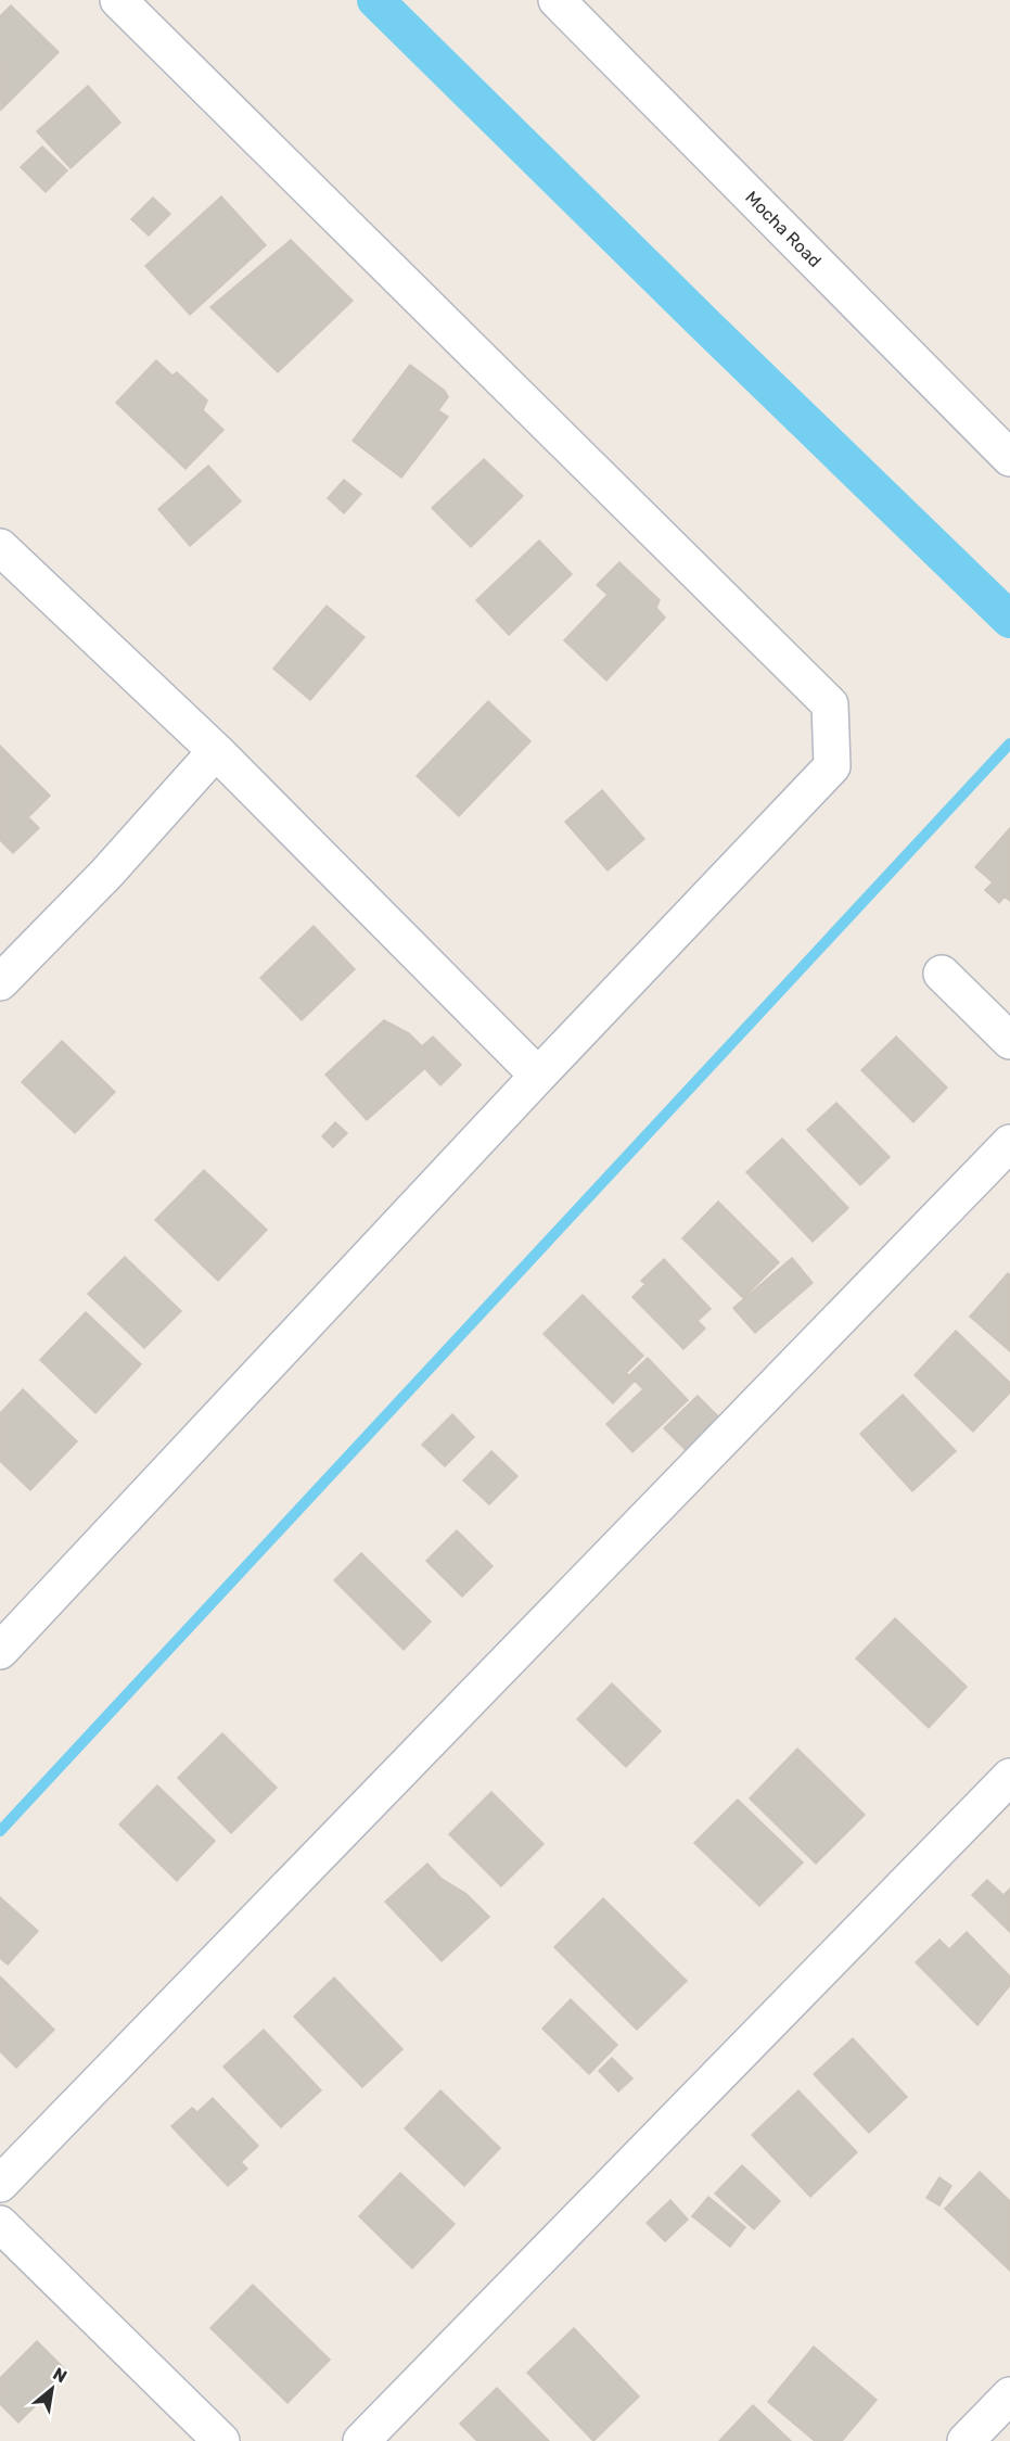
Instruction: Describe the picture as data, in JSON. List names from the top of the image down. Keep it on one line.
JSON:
{"streets":{"street":["Mocha Road"]},"north":"top right"}
